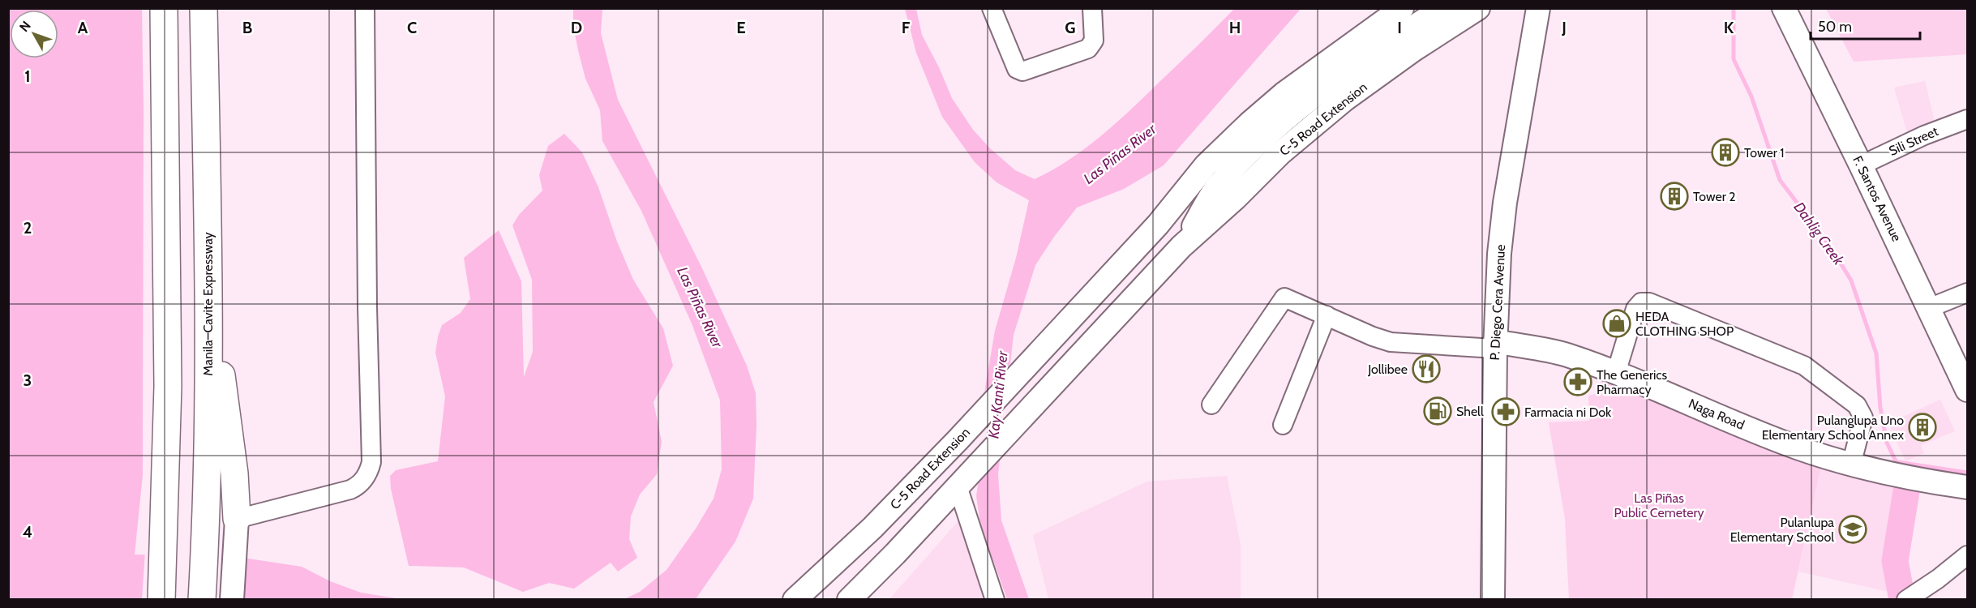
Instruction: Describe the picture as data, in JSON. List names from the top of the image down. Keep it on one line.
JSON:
{"streets":{"highway":["Manila–Cavite Expressway"],"main road":["C-5 Road Extension","F. Santos Avenue","P. Diego Cera Avenue","Naga Road"],"street":["Sili Street"]},"crossings":[["Sili Street","F. Santos Avenue"],["P. Diego Cera Avenue","Naga Road"]],"water":["Las Piñas River","Dahlig Creek","Kay Kanti River"],"parks":["Las Piñas Public Cemetery"],"places":{"building":["Tower 1","Tower 2","Pulanglupa Uno Elementary School Annex"],"shop":["HEDA CLOTHING SHOP"],"restaurant":["Jollibee"],"pharmacy":["The Generics Pharmacy","Farmacia ni Dok"],"fuel station":["Shell"],"school or university":["Pulanlupa Elementary School"]},"scale_bar":"50 m","north":"top left","grid":{"columns":["A","B","C","D","E","F","G","H","I","J","K"],"rows":["1","2","3","4"]}}
